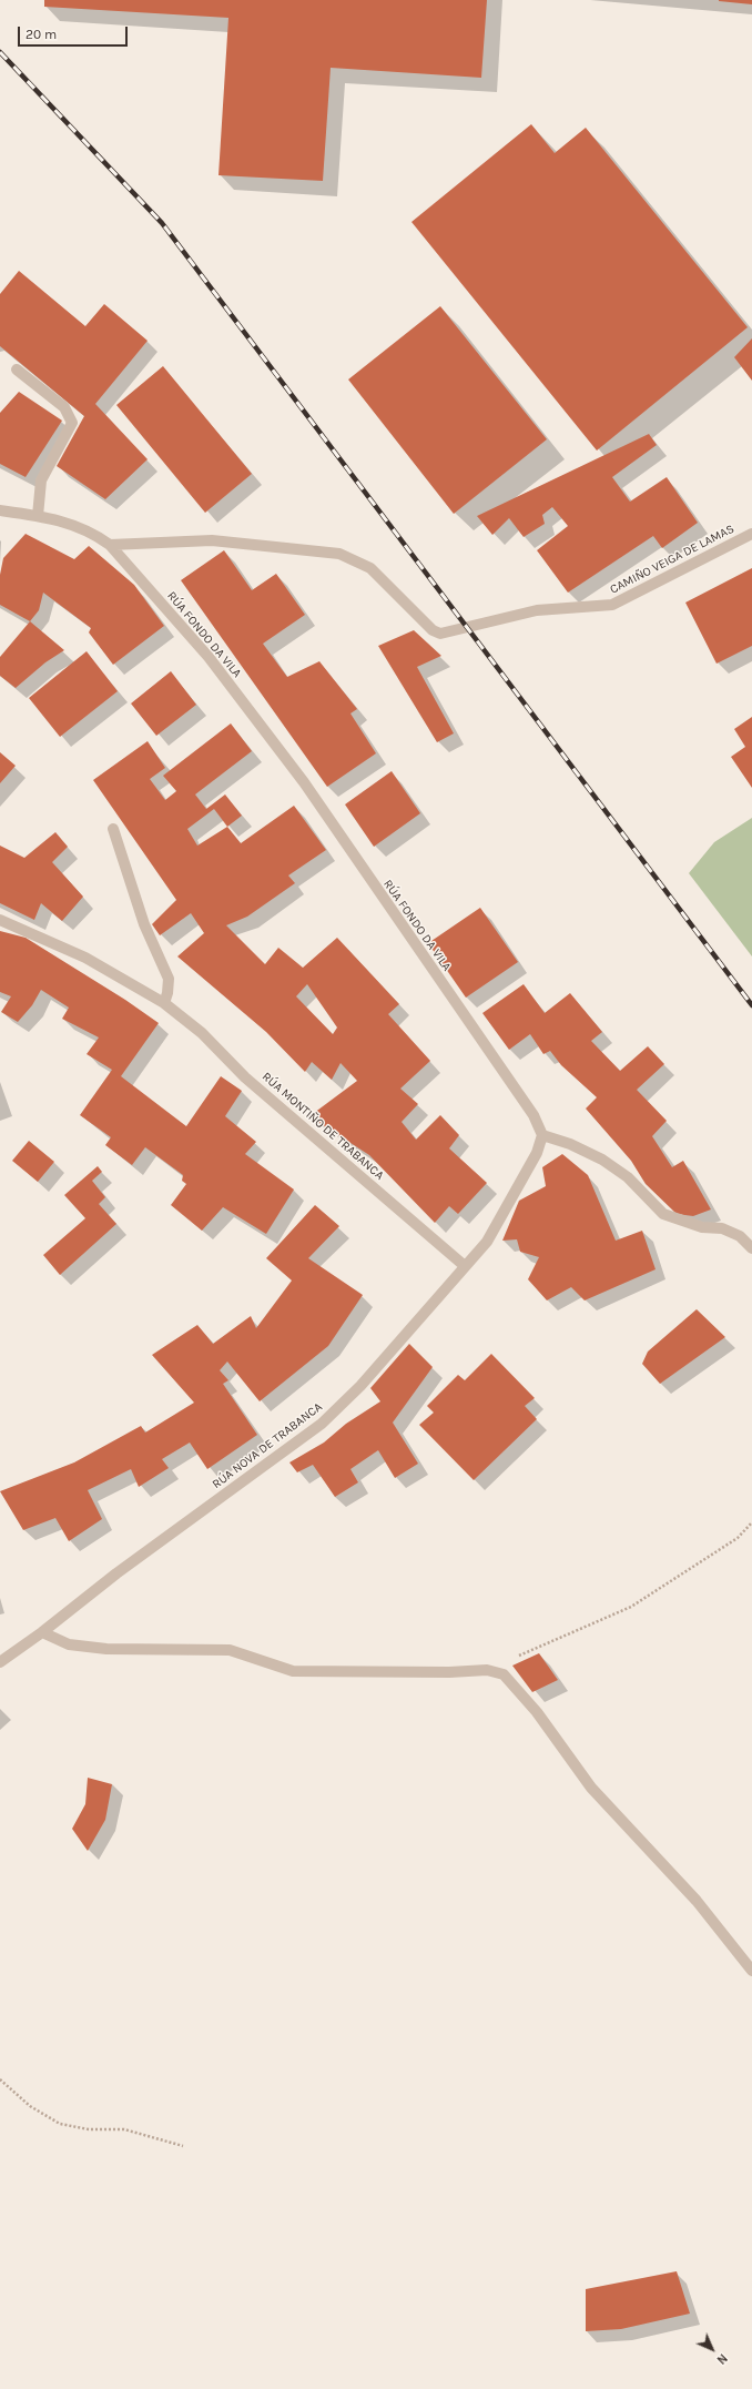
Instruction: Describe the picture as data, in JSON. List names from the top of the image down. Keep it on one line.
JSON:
{"streets":{"street":["CAMIÑO VEIGA DE LAMAS","RÚA FONDO DA VILA","RÚA MONTIÑO DE TRABANCA","RÚA NOVA DE TRABANCA"]},"crossings":[["CAMIÑO VEIGA DE LAMAS","RÚA FONDO DA VILA"],["RÚA FONDO DA VILA","RÚA NOVA DE TRABANCA"],["RÚA MONTIÑO DE TRABANCA","RÚA NOVA DE TRABANCA"]],"scale_bar":"20 m","north":"bottom right"}
